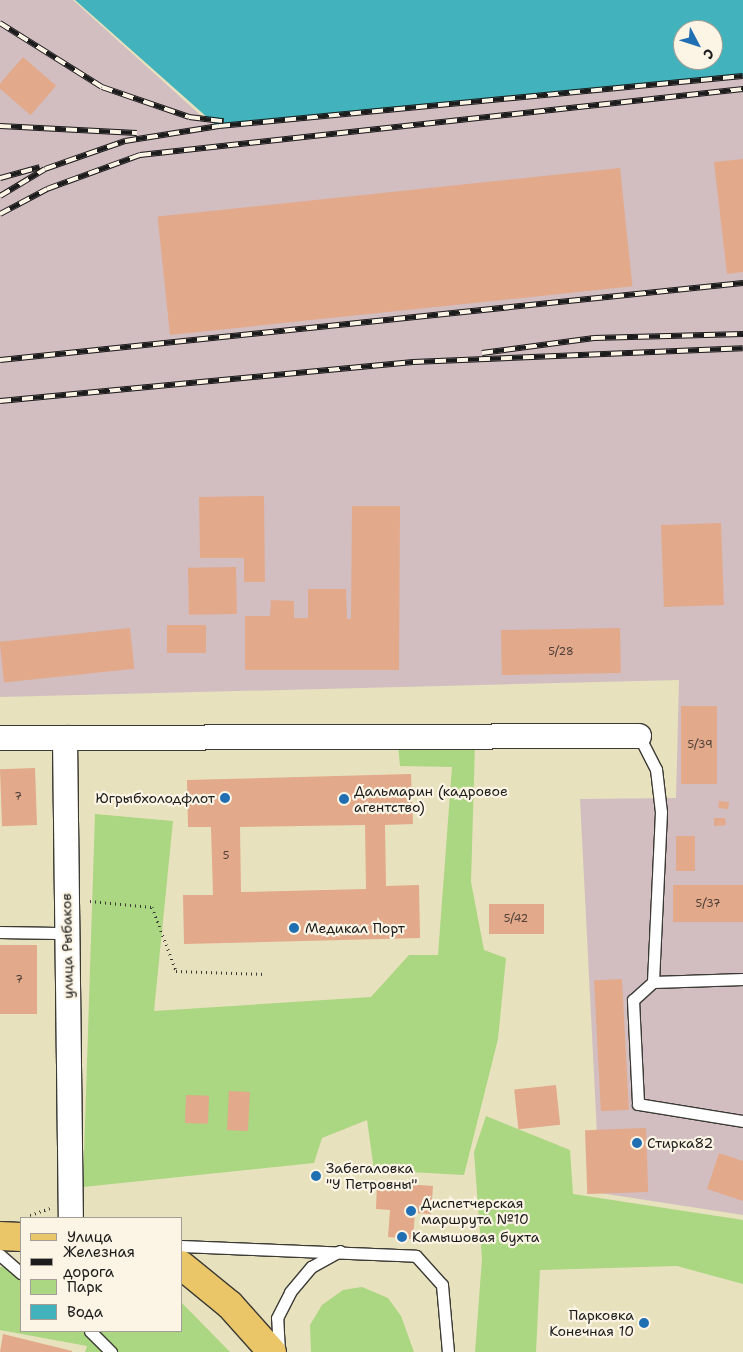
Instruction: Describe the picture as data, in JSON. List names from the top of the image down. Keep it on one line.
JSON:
{"streets":{"street":["улица Рыбаков"]},"places":["Югрыбхолодфлот","Дальмарин (кадровое агентство)","Медикал Порт","Стирка82","Забегаловка \"У Петровны\"","Диспетчерская маршрута №10","Камышовая бухта","Парковка Конечная 10"],"house_numbers":["5/28","5/39","7","5","5/37","5/42","7"],"legend":["Улица","Железная дорога","Парк","Вода"],"north":"bottom right"}
